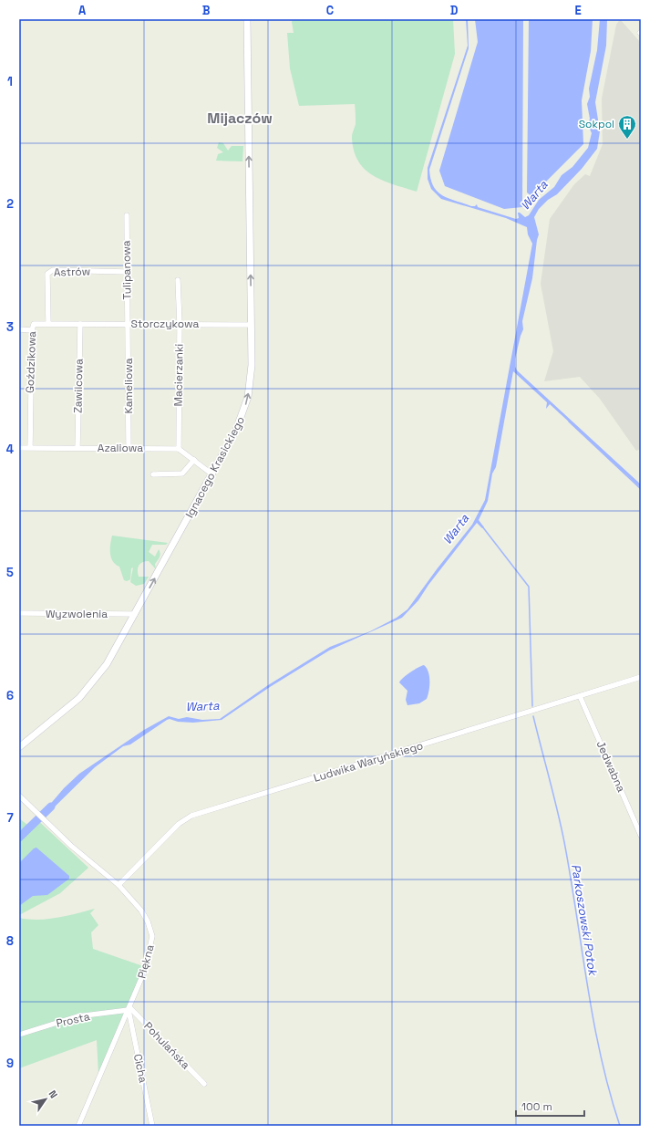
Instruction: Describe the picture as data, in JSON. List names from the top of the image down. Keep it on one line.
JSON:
{"streets":{"street":["Tulipanowa","Astrów","Storczykowa","Goździkowa","Macierzanki","Zawilcowa","Kameliowa","Azaliowa","Ignacego Krasickiego","Wyzwolenia","Ludwika Waryńskiego","Jedwabna","Piękna","Prosta","Pohulańska","Cicha"]},"crossings":[["Tulipanowa","Astrów"],["Tulipanowa","Storczykowa"],["Tulipanowa","Kameliowa"],["Astrów","Goździkowa"],["Storczykowa","Goździkowa"],["Storczykowa","Macierzanki"],["Storczykowa","Zawilcowa"],["Storczykowa","Kameliowa"],["Storczykowa","Ignacego Krasickiego"],["Goździkowa","Zawilcowa"],["Goździkowa","Azaliowa"],["Macierzanki","Azaliowa"],["Zawilcowa","Azaliowa"],["Kameliowa","Azaliowa"],["Ignacego Krasickiego","Wyzwolenia"],["Ludwika Waryńskiego","Jedwabna"],["Ludwika Waryńskiego","Piękna"],["Piękna","Prosta"],["Piękna","Pohulańska"],["Piękna","Cicha"],["Prosta","Pohulańska"],["Prosta","Cicha"],["Pohulańska","Cicha"]],"one_way":["Ignacego Krasickiego"],"districts":["Mijaczów"],"water":["Warta","Parkoszowski Potok"],"places":{"building":["Sokpol"]},"scale_bar":"100 m","north":"top right","grid":{"columns":["A","B","C","D","E"],"rows":["1","2","3","4","5","6","7","8","9"]}}
